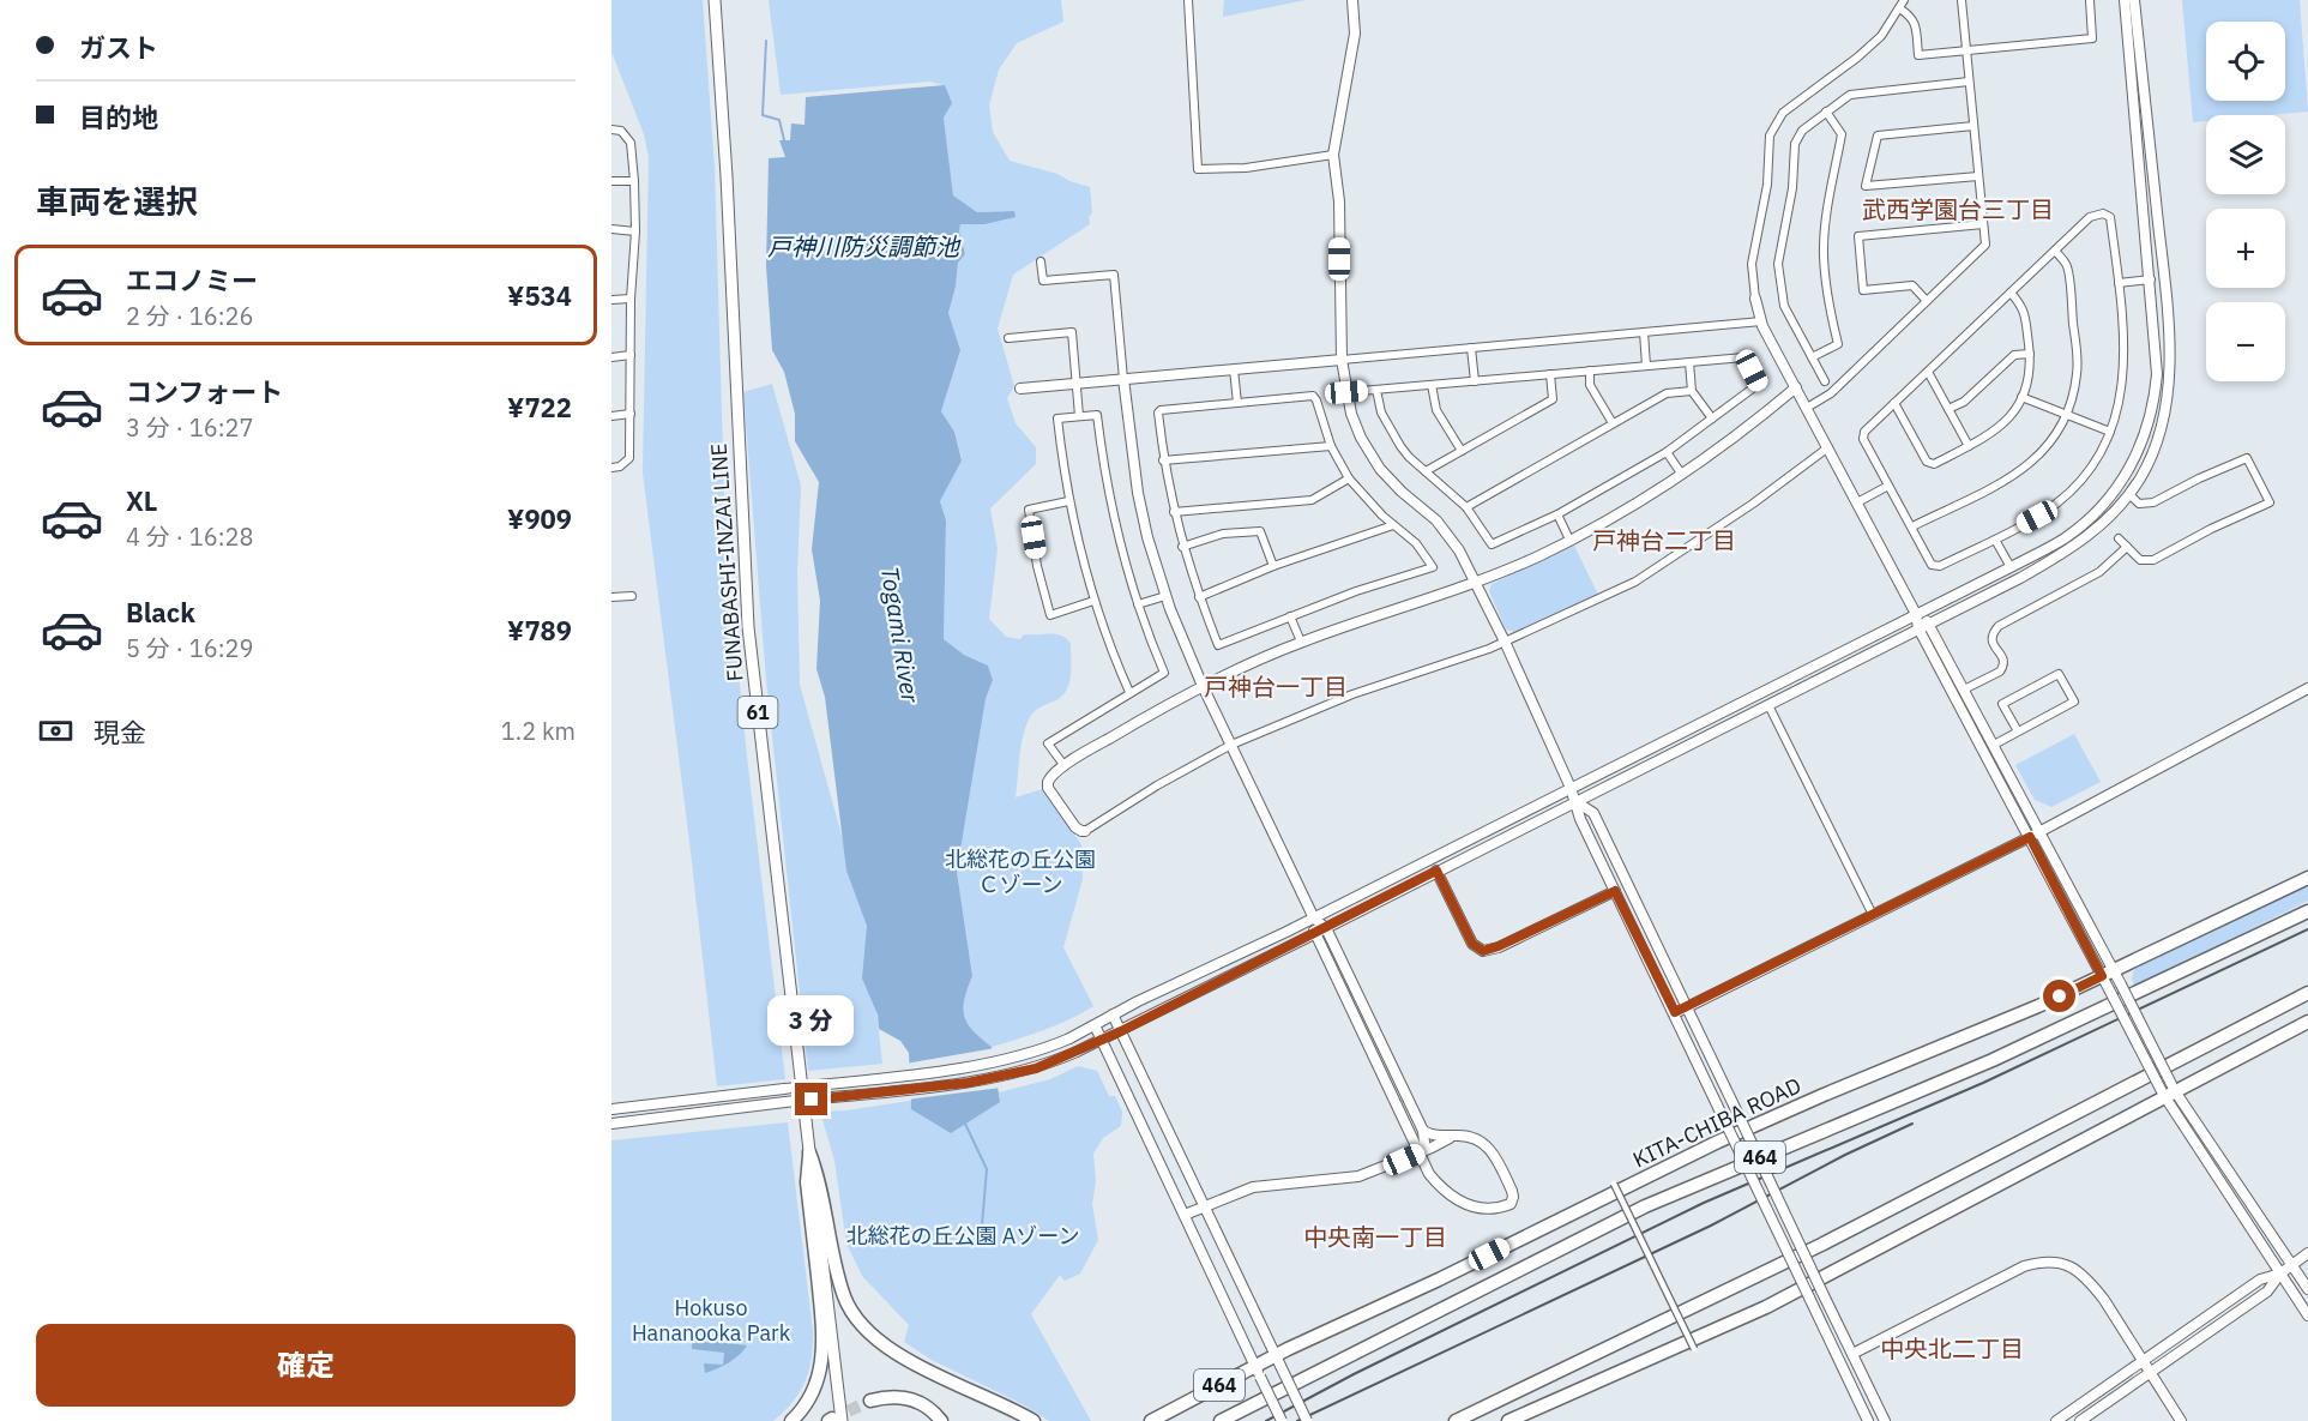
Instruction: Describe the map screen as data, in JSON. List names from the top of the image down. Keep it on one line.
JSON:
{"streets":{"highway":["KITA-CHIBA ROAD","464"],"main road":["FUNABASHI-INZAI LINE","61"]},"districts":["武西学園台三丁目","戸神台二丁目","戸神台一丁目","中央南一丁目","中央北二丁目"],"water":["戸神川防災調節池","Togami River"],"parks":["北総花の丘公園 Ｃゾーン","北総花の丘公園 Aゾーン","Hokuso Hananooka Park"],"page":{"banner":["ガスト","目的地"],"map_buttons":["+","−"],"heading":"車両を選択","list":[{"name":"エコノミー","note":"2 分 · 16:26","value":"¥534"},{"name":"コンフォート","note":"3 分 · 16:27","value":"¥722"},{"name":"XL","note":"4 分 · 16:28","value":"¥909"},{"name":"Black","note":"5 分 · 16:29","value":"¥789"}],"pay":["現金","1.2 km"],"bubble":"3 分","buttons":"確定"}}
